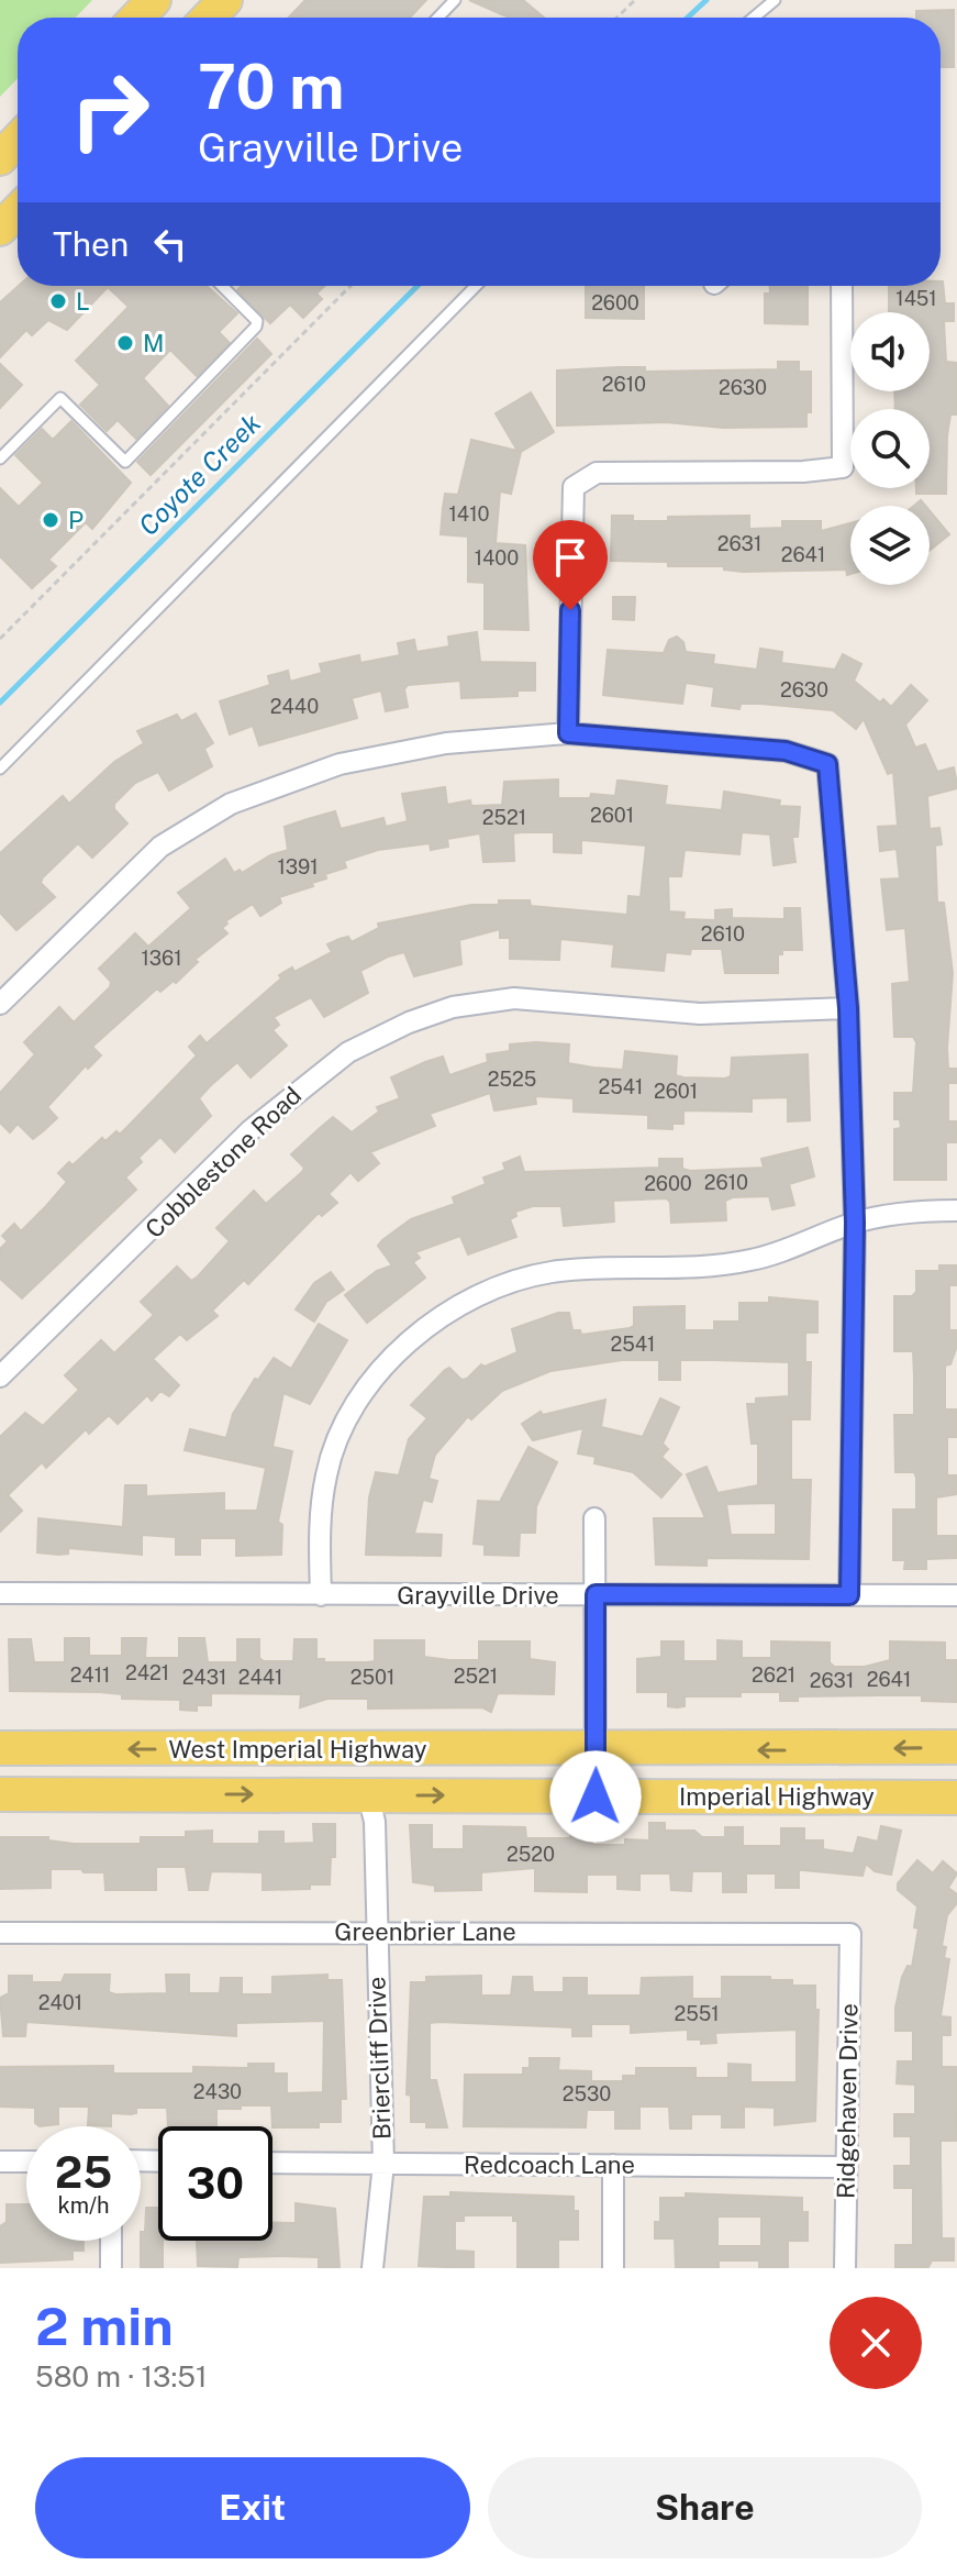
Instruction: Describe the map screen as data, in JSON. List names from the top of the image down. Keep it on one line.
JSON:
{"streets":{"main road":["West Imperial Highway","Imperial Highway"],"street":["Cobblestone Road","Grayville Drive","Greenbrier Lane","Briercliff Drive","Ridgehaven Drive","Redcoach Lane"]},"crossings":[["West Imperial Highway","Imperial Highway"],["West Imperial Highway","Briercliff Drive"],["Greenbrier Lane","Briercliff Drive"],["Greenbrier Lane","Ridgehaven Drive"],["Briercliff Drive","Redcoach Lane"],["Ridgehaven Drive","Redcoach Lane"]],"water":["Coyote Creek"],"places":["L","M","P"],"house_numbers":["1451","2600","2610","2630","1410","2631","2641","1400","2630","2440","2601","2521","1391","2610","1361","2525","2541","2601","2610","2600","2541","2421","2411","2621","2521","2431","2441","2501","2641","2631","2520","2401","2551","2430","2530"],"page":{"turn":["70 m","Grayville Drive"],"then":"Then","speed":"25 km/h","limit":"30","heading":["2 min","580 m · 13:51"],"buttons":["Exit","Share"]}}
